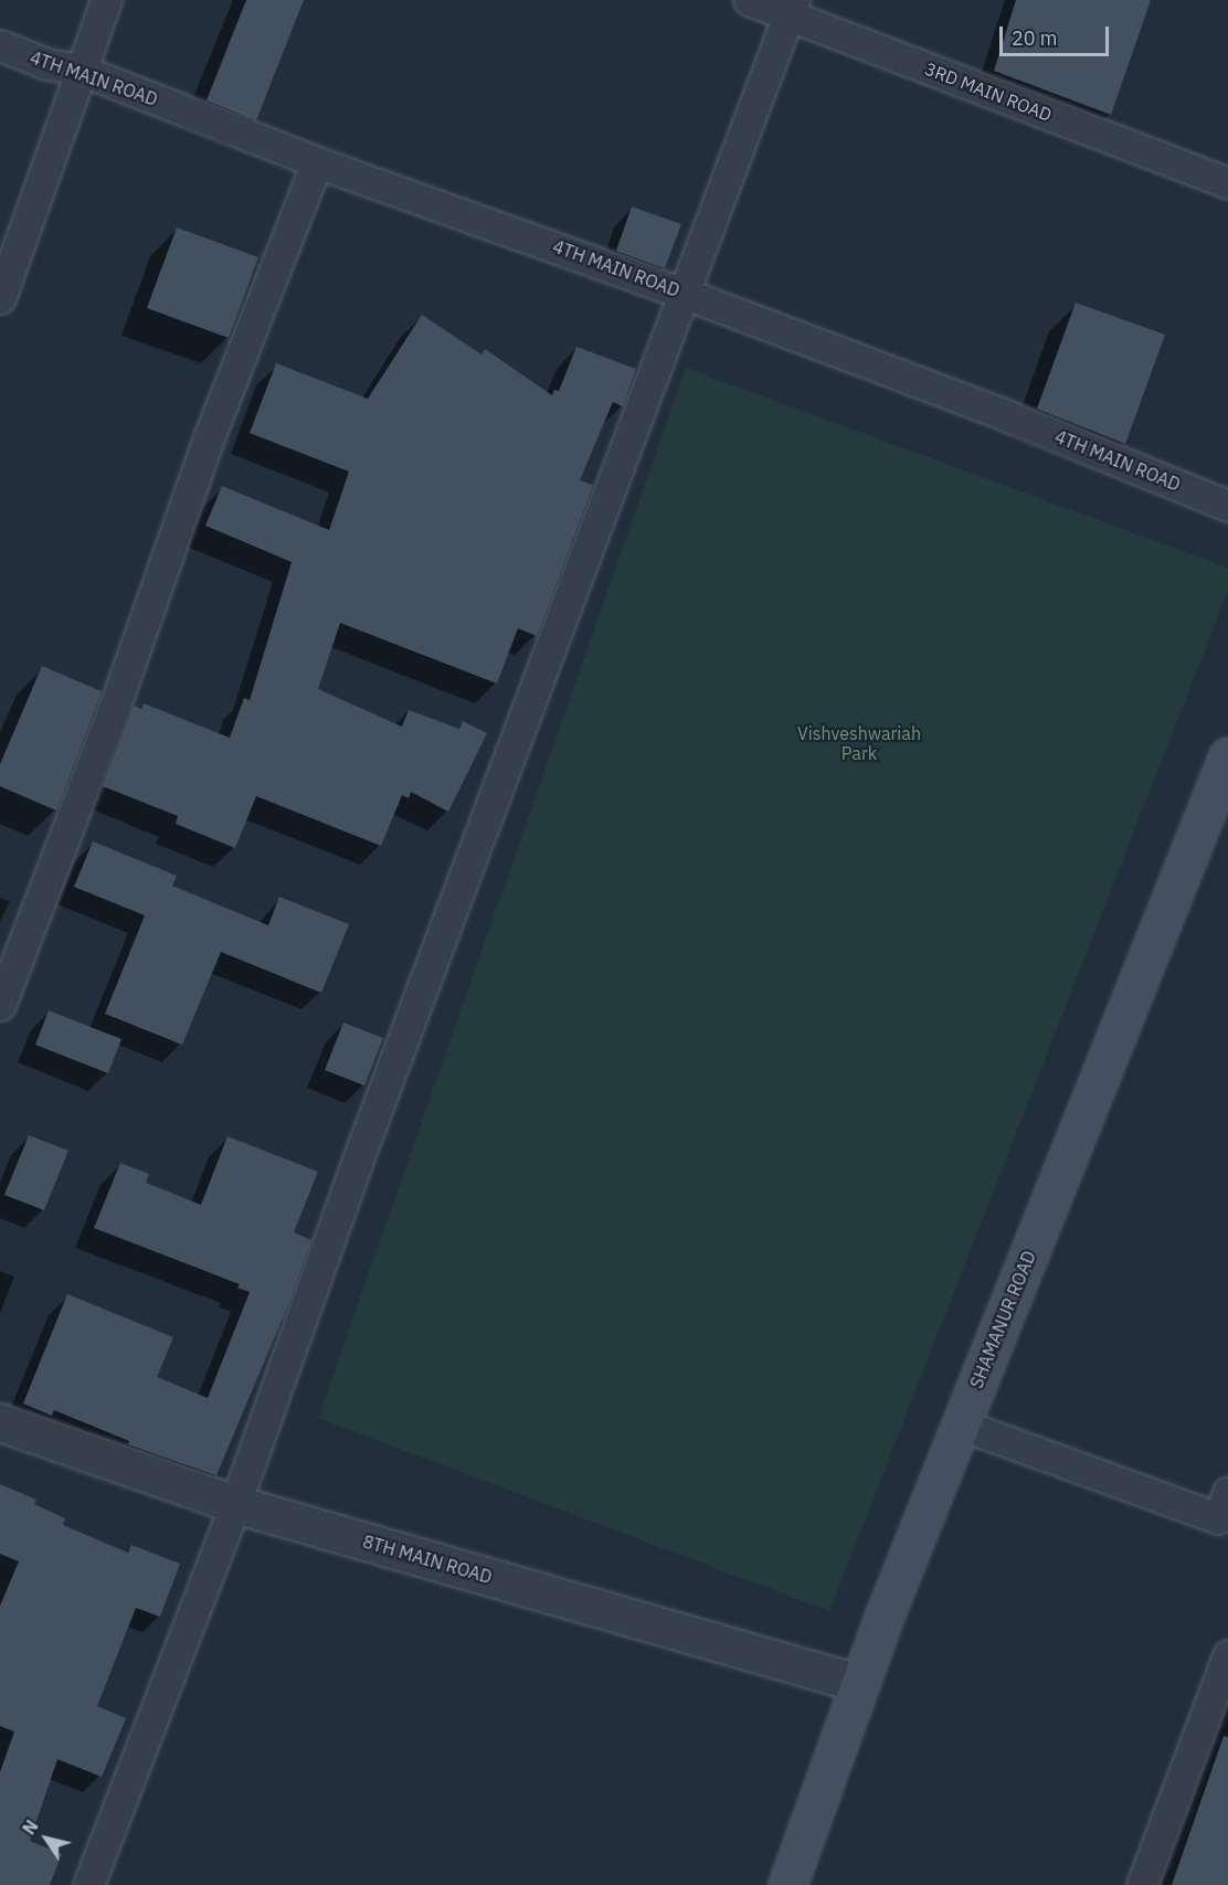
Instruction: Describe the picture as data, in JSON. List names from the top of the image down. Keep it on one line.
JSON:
{"streets":{"main road":["SHAMANUR ROAD"],"street":["4TH MAIN ROAD","3RD MAIN ROAD","8TH MAIN ROAD"]},"crossings":[["SHAMANUR ROAD","8TH MAIN ROAD"]],"parks":["Vishveshwariah Park"],"scale_bar":"20 m","north":"top left"}
